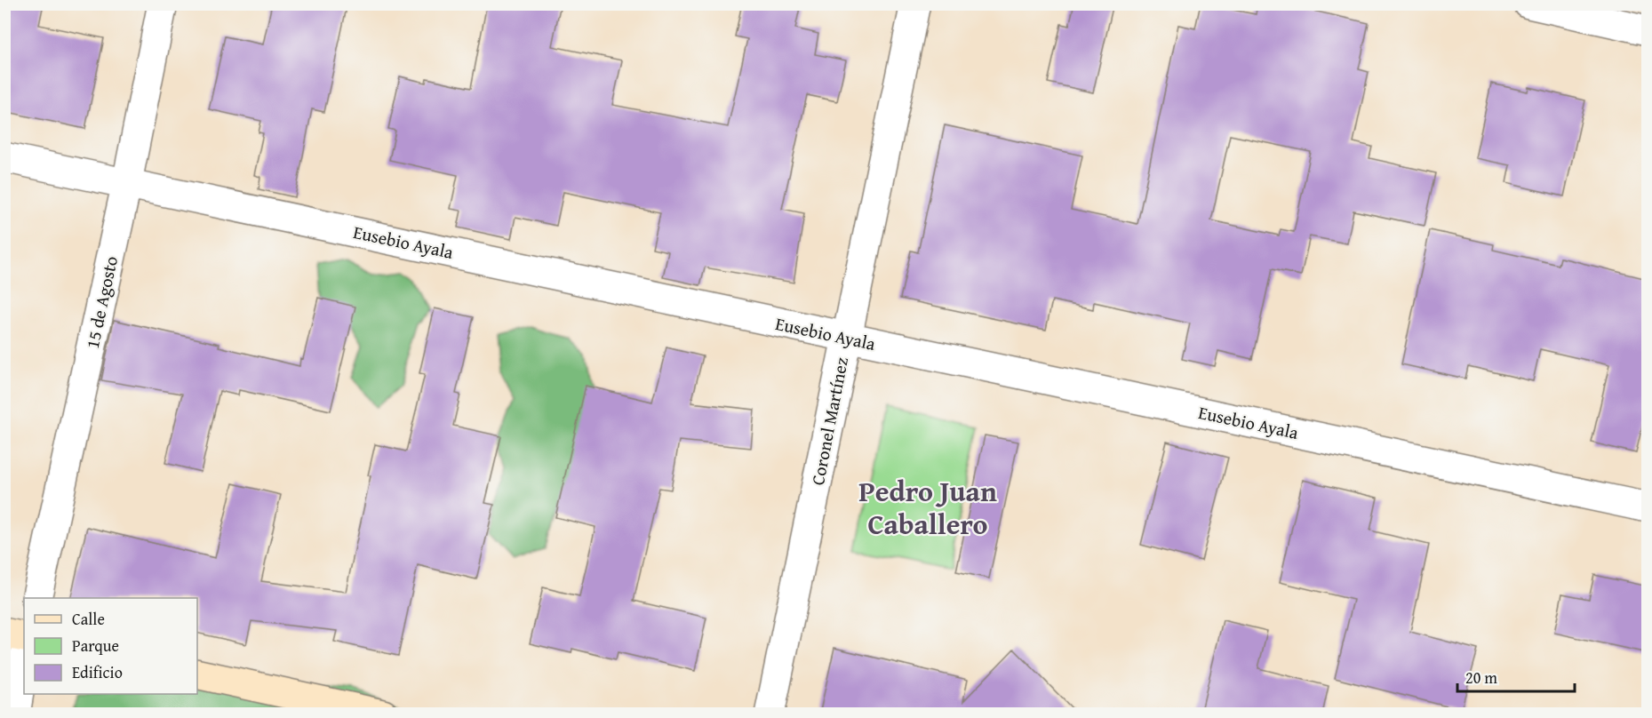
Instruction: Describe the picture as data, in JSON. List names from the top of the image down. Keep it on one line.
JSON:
{"streets":{"street":["Eusebio Ayala","15 de Agosto","Coronel Martínez"]},"crossings":[["Eusebio Ayala","15 de Agosto"],["Eusebio Ayala","Coronel Martínez"]],"districts":["Pedro Juan Caballero"],"legend":["Calle","Parque","Edificio"],"scale_bar":"20 m"}
